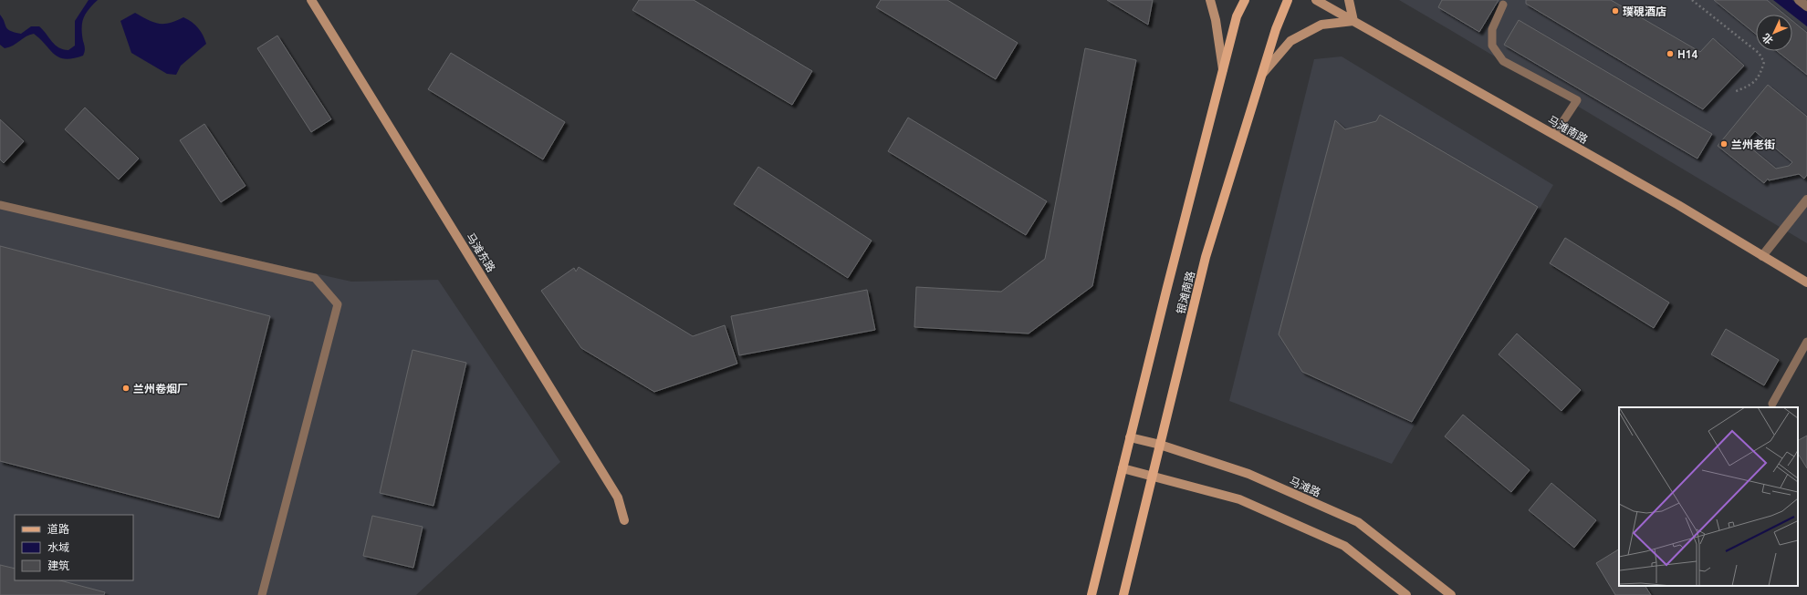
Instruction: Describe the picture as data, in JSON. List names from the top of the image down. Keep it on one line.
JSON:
{"streets":{"main road":["马滩南路","马滩东路","银滩南路","马滩路"]},"crossings":[["银滩南路","马滩路"]],"places":["璞硯酒店","H14","兰州老街","兰州卷烟厂"],"legend":["道路","水域","建筑"],"north":"bottom left"}
